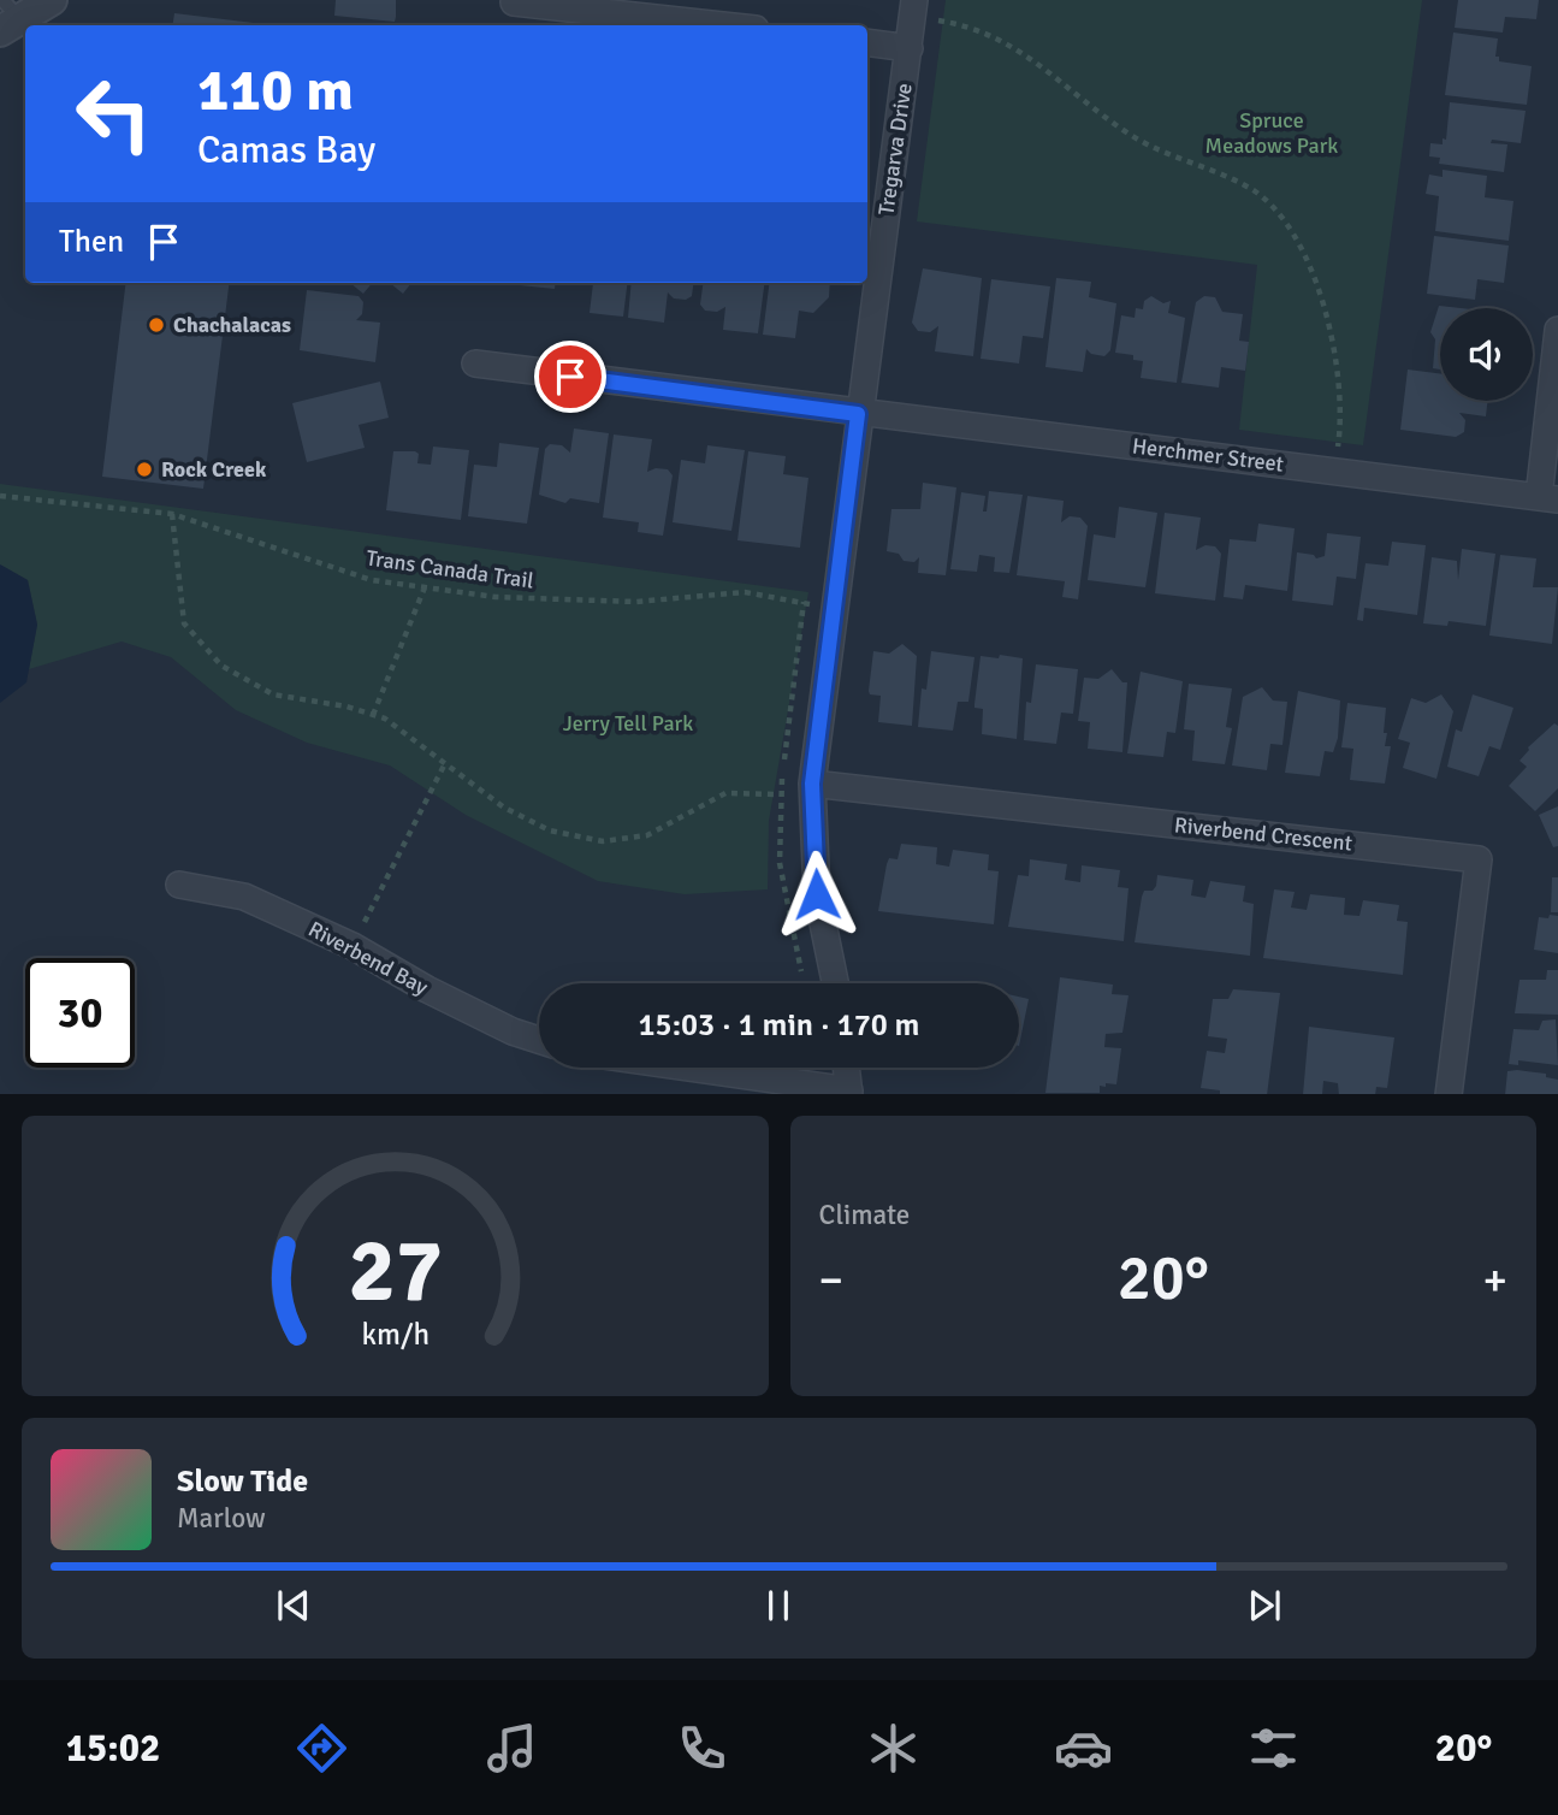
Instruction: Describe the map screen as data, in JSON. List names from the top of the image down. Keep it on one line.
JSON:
{"streets":{"street":["Tregarva Drive","Herchmer Street","Riverbend Crescent","Riverbend Bay"],"path":["Trans Canada Trail"]},"crossings":[["Tregarva Drive","Herchmer Street"],["Tregarva Drive","Riverbend Crescent"]],"parks":["Spruce Meadows Park","Jerry Tell Park"],"places":["Chachalacas","Rock Creek"],"page":{"turn":["110 m","Camas Bay"],"then":"Then","limit":"30","trip":"15:03 · 1 min · 170 m","tile":"Climate","heat":["−","20°","+"],"song":["Slow Tide","Marlow"],"tabs":["15:02","20°"],"gauge":["27","km/h"]}}
